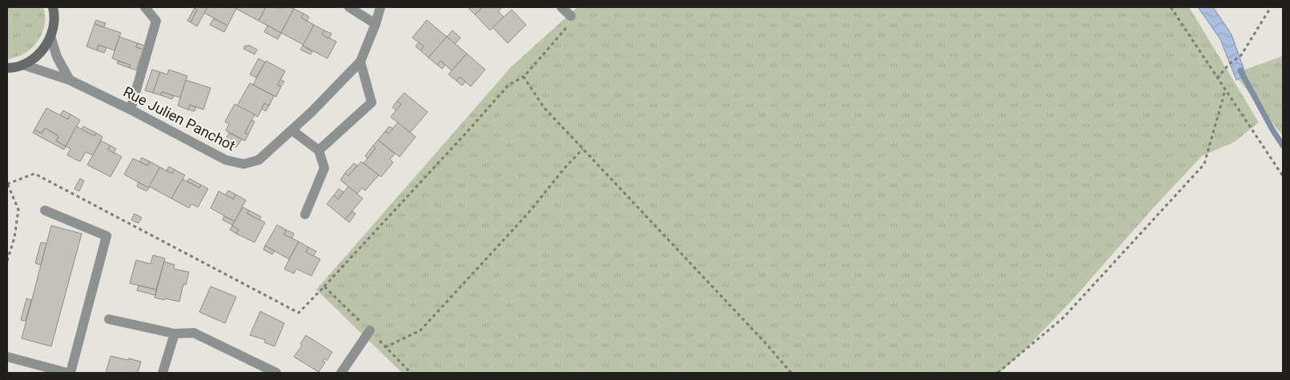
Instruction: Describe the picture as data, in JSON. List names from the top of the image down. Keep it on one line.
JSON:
{"streets":{"street":["Rue Julien Panchot"]}}
